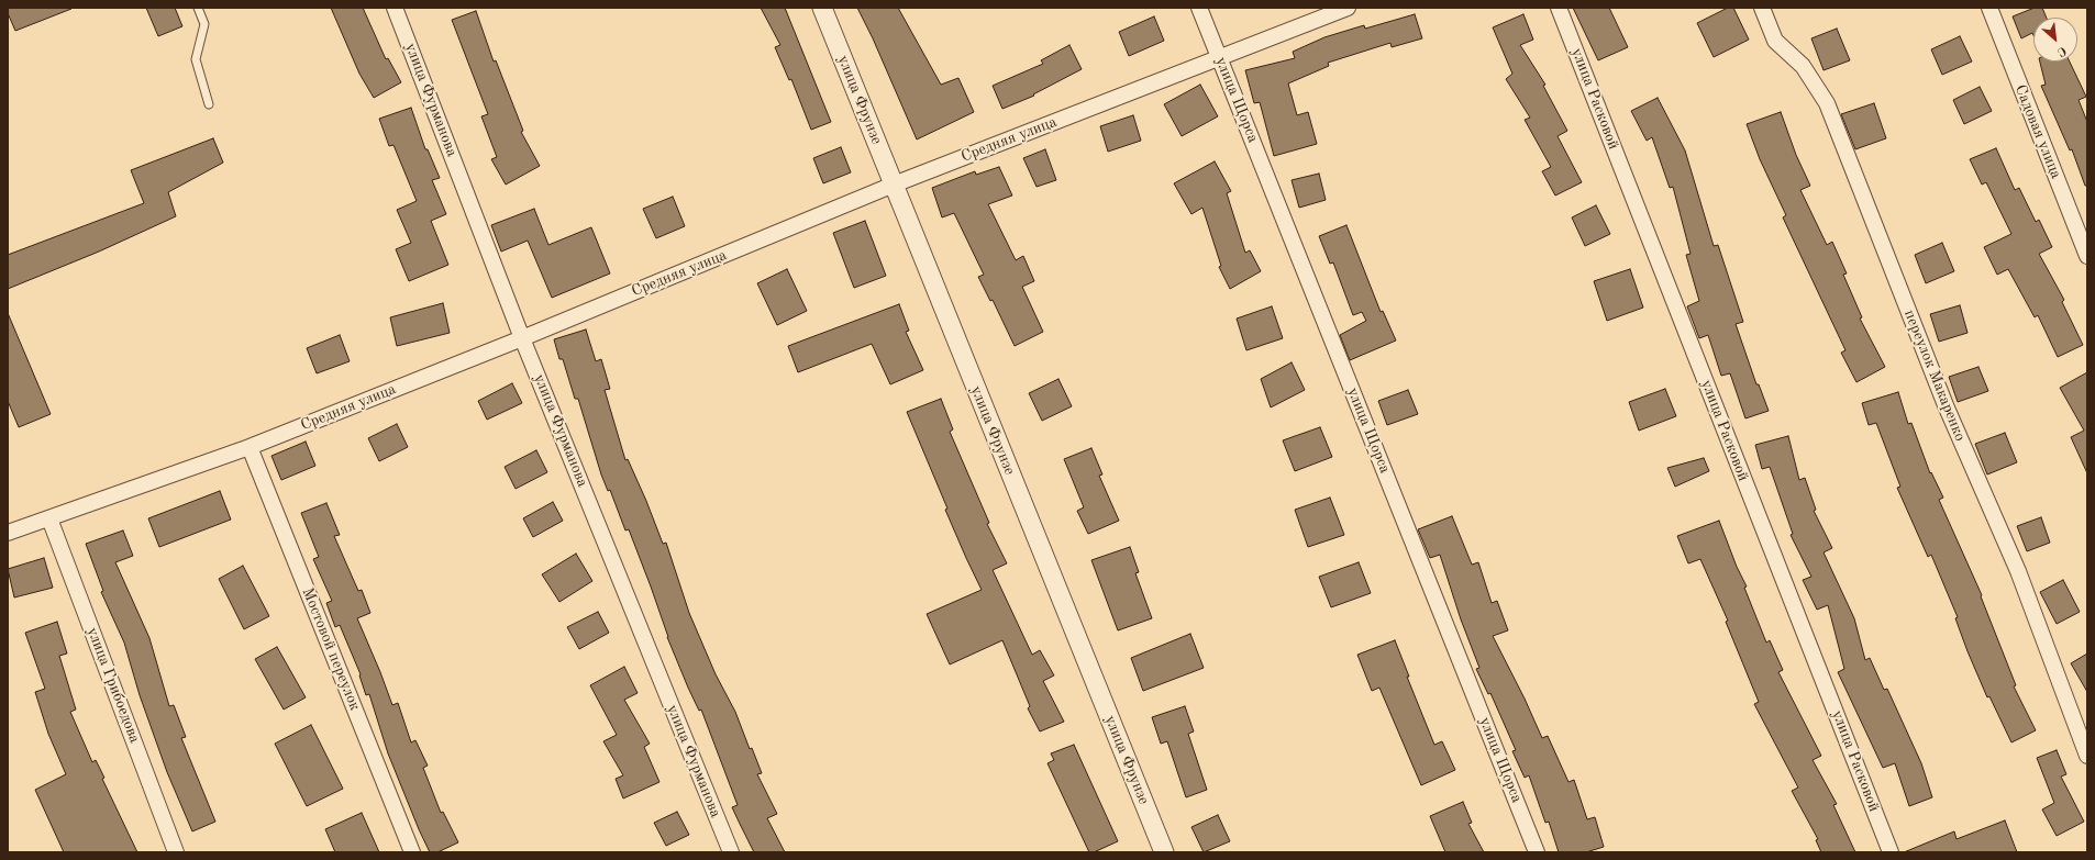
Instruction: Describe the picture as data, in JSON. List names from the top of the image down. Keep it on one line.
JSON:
{"streets":{"street":["улица Расковой","улица Фурманова","улица Фрунзе","улица Щорса","Садовая улица","Средняя улица","переулок Макаренко","Мостовой переулок","улица Грибоедова"]},"crossings":[["улица Фурманова","Средняя улица"],["улица Фрунзе","Средняя улица"],["улица Щорса","Средняя улица"],["Средняя улица","Мостовой переулок"],["Средняя улица","улица Грибоедова"]],"north":"bottom right"}
